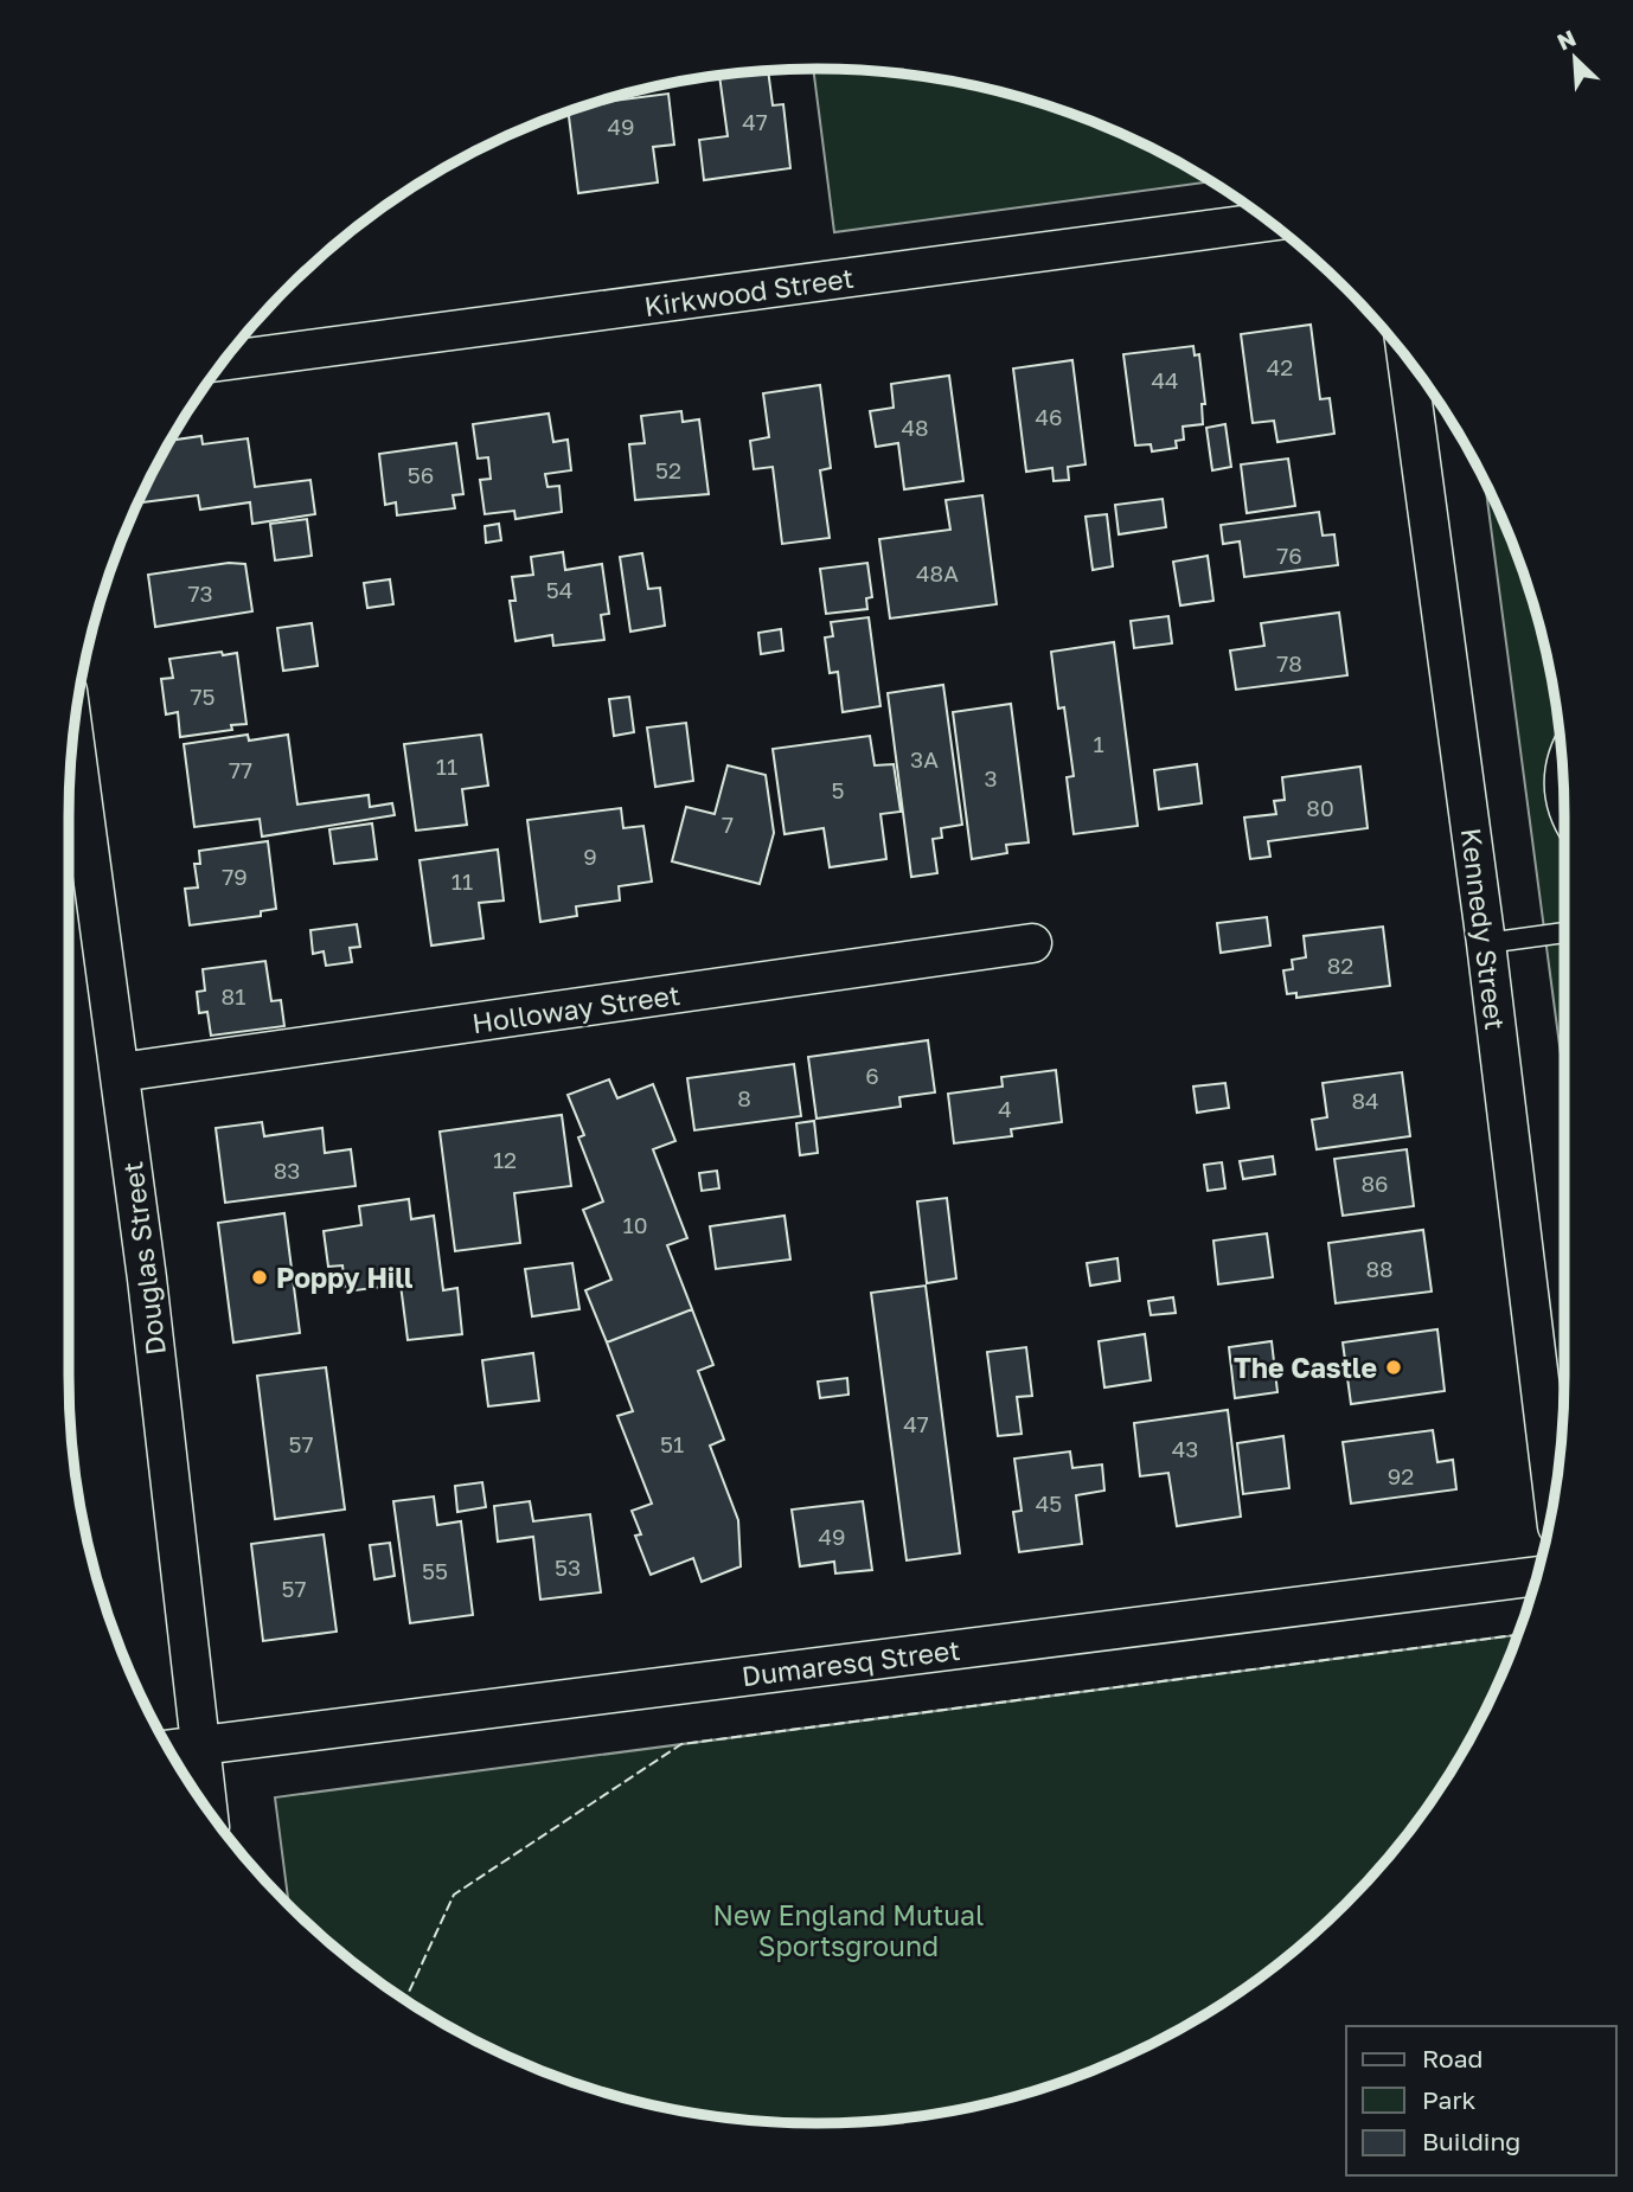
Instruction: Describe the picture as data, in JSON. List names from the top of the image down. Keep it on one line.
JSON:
{"streets":{"street":["Kirkwood Street","Kennedy Street","Holloway Street","Douglas Street","Dumaresq Street"]},"crossings":[["Holloway Street","Douglas Street"],["Douglas Street","Dumaresq Street"]],"parks":["New England Mutual Sportsground"],"places":["Poppy Hill","The Castle"],"house_numbers":["47","49","42","44","46","48","52","56","76","48A","54","73","78","75","1","3A","11","77","3","5","80","7","9","79","11","82","81","6","8","84","4","12","83","86","10","88","47","57","51","43","92","45","49","53","55","57"],"legend":["Road","Park","Building"],"north":"top left"}
